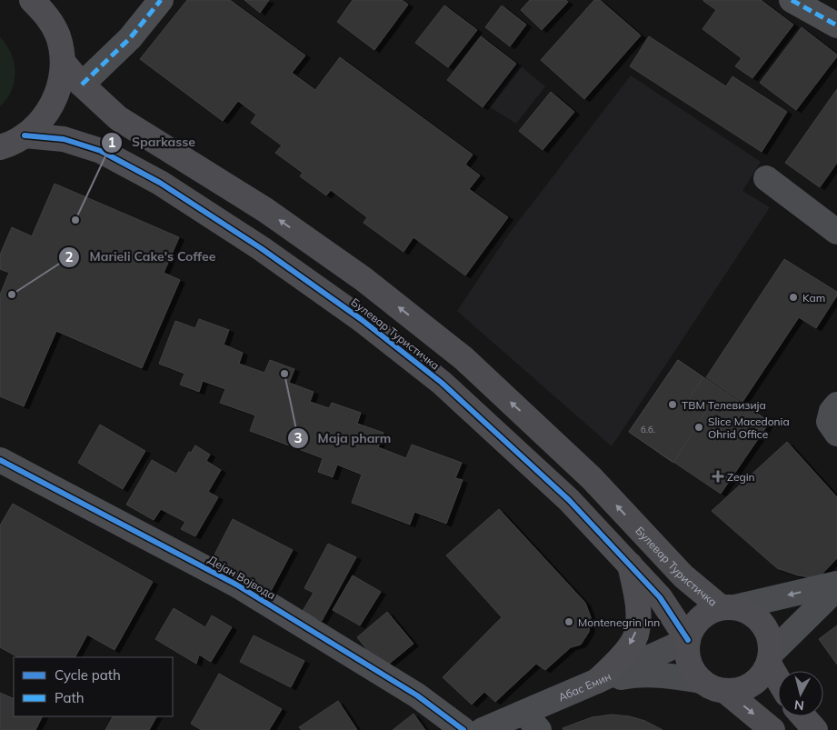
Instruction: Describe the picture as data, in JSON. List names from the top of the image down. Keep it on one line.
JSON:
{"streets":{"main road":["Булевар Туристичка"],"street":["Дејан Војвода","Абас Емин"]},"crossings":[["Булевар Туристичка","Абас Емин"]],"places":{"other":["Sparkasse","Marieli Cake's Coffee","Kam","Maja pharm","ТВМ Телевизија","Slice Macedonia Ohrid Office","Montenegrin Inn"],"health":["Zegin"]},"house_numbers":["б.б."],"legend":["Cycle path","Path"],"north":"bottom"}
